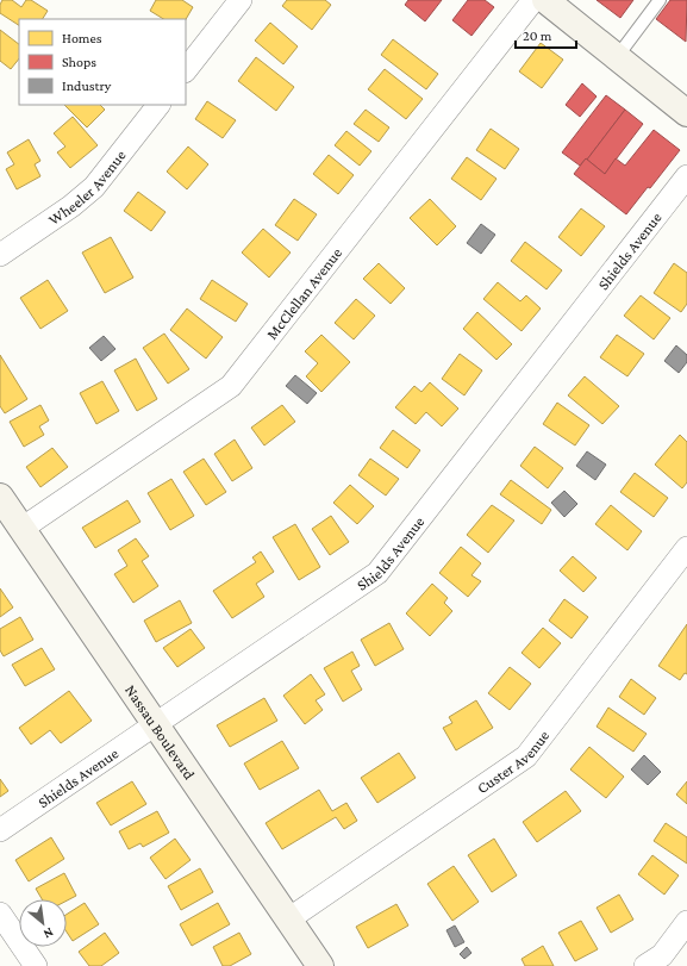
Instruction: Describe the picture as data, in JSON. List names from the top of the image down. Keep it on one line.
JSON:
{"streets":{"street":["Wheeler Avenue","Shields Avenue","McClellan Avenue","Nassau Boulevard","Custer Avenue"]},"crossings":[["Shields Avenue","Nassau Boulevard"],["McClellan Avenue","Nassau Boulevard"],["Nassau Boulevard","Custer Avenue"]],"legend":["Homes","Shops","Industry"],"scale_bar":"20 m","north":"bottom right"}
